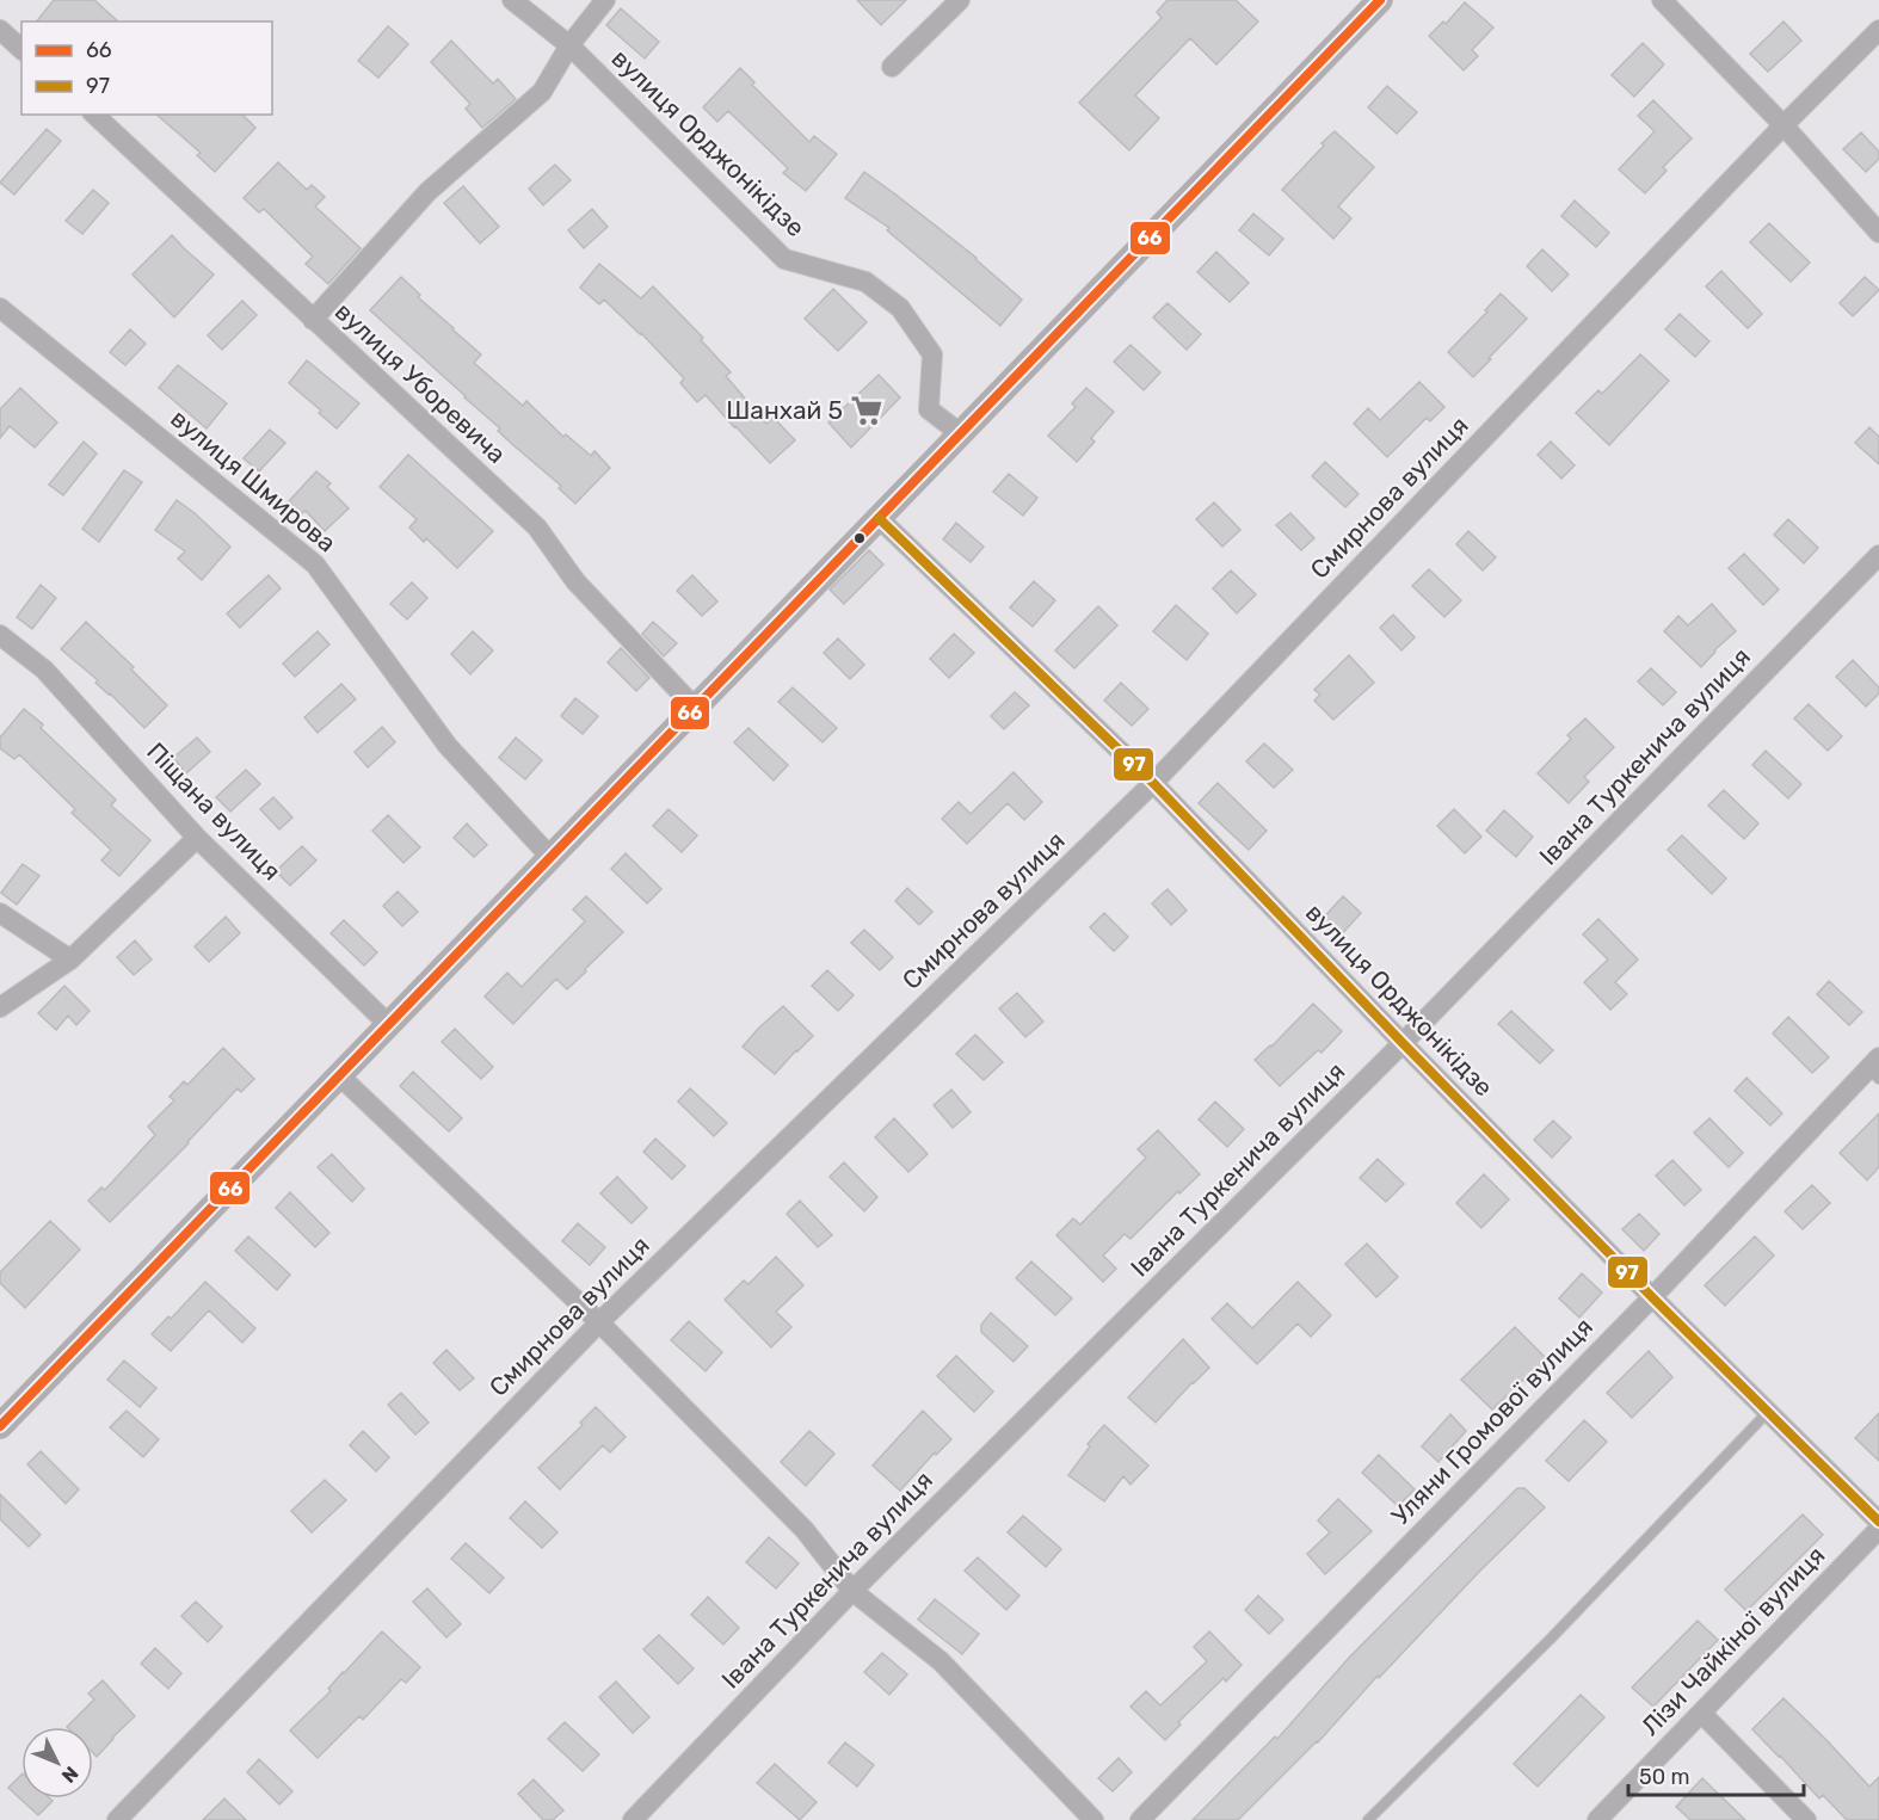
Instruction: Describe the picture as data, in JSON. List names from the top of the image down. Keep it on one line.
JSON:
{"streets":{"street":["вулиця Орджонікідзе","вулиця Уборевича","вулиця Шмирова","Смирнова вулиця","Івана Туркенича вулиця","Піщана вулиця","Уляни Громової вулиця","Лізи Чайкіної вулиця"]},"crossings":[["вулиця Орджонікідзе","Смирнова вулиця"],["вулиця Орджонікідзе","Івана Туркенича вулиця"],["вулиця Орджонікідзе","Уляни Громової вулиця"]],"places":{"supermarket":["Шанхай 5"]},"lines":["transit line 66","transit line 97"],"legend":["66","97"],"scale_bar":"50 m","north":"bottom right"}
